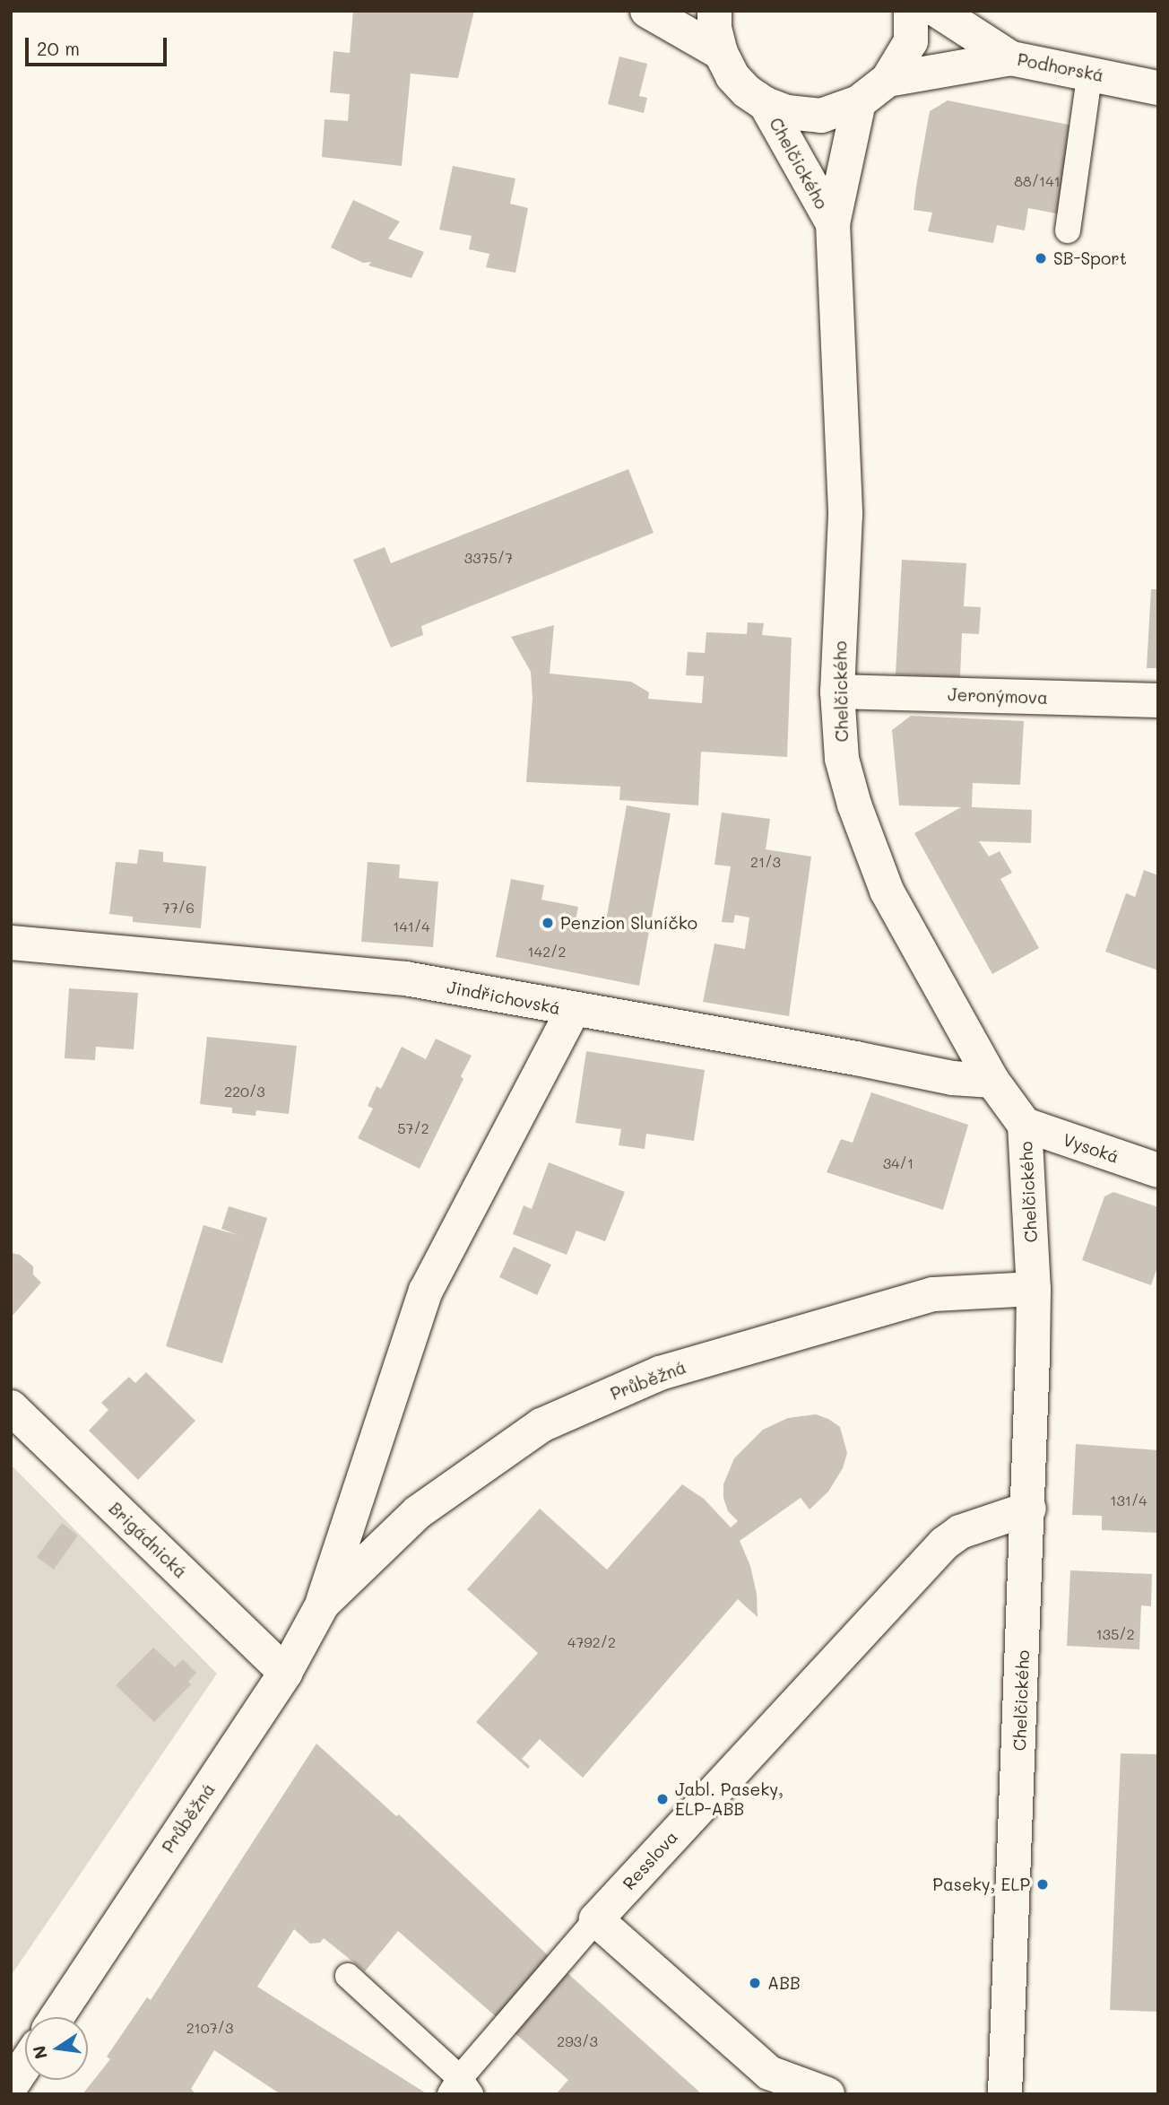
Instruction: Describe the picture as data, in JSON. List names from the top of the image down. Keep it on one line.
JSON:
{"streets":{"street":["Podhorská","Chelčického","Jeronýmova","Jindřichovská","Vysoká","Průběžná","Brigádnická","Resslova"]},"crossings":[["Chelčického","Jeronýmova"],["Chelčického","Jindřichovská"],["Chelčického","Vysoká"],["Chelčického","Průběžná"],["Chelčického","Resslova"],["Jindřichovská","Průběžná"],["Průběžná","Brigádnická"]],"places":["SB-Sport","Penzion Sluníčko","Jabl. Paseky, ELP-ABB","Paseky, ELP","ABB"],"house_numbers":["88/141","3375/7","21/3","77/6","141/4","142/2","220/3","57/2","34/1","131/4","135/2","4792/2","2107/3","293/3"],"scale_bar":"20 m","north":"left"}
